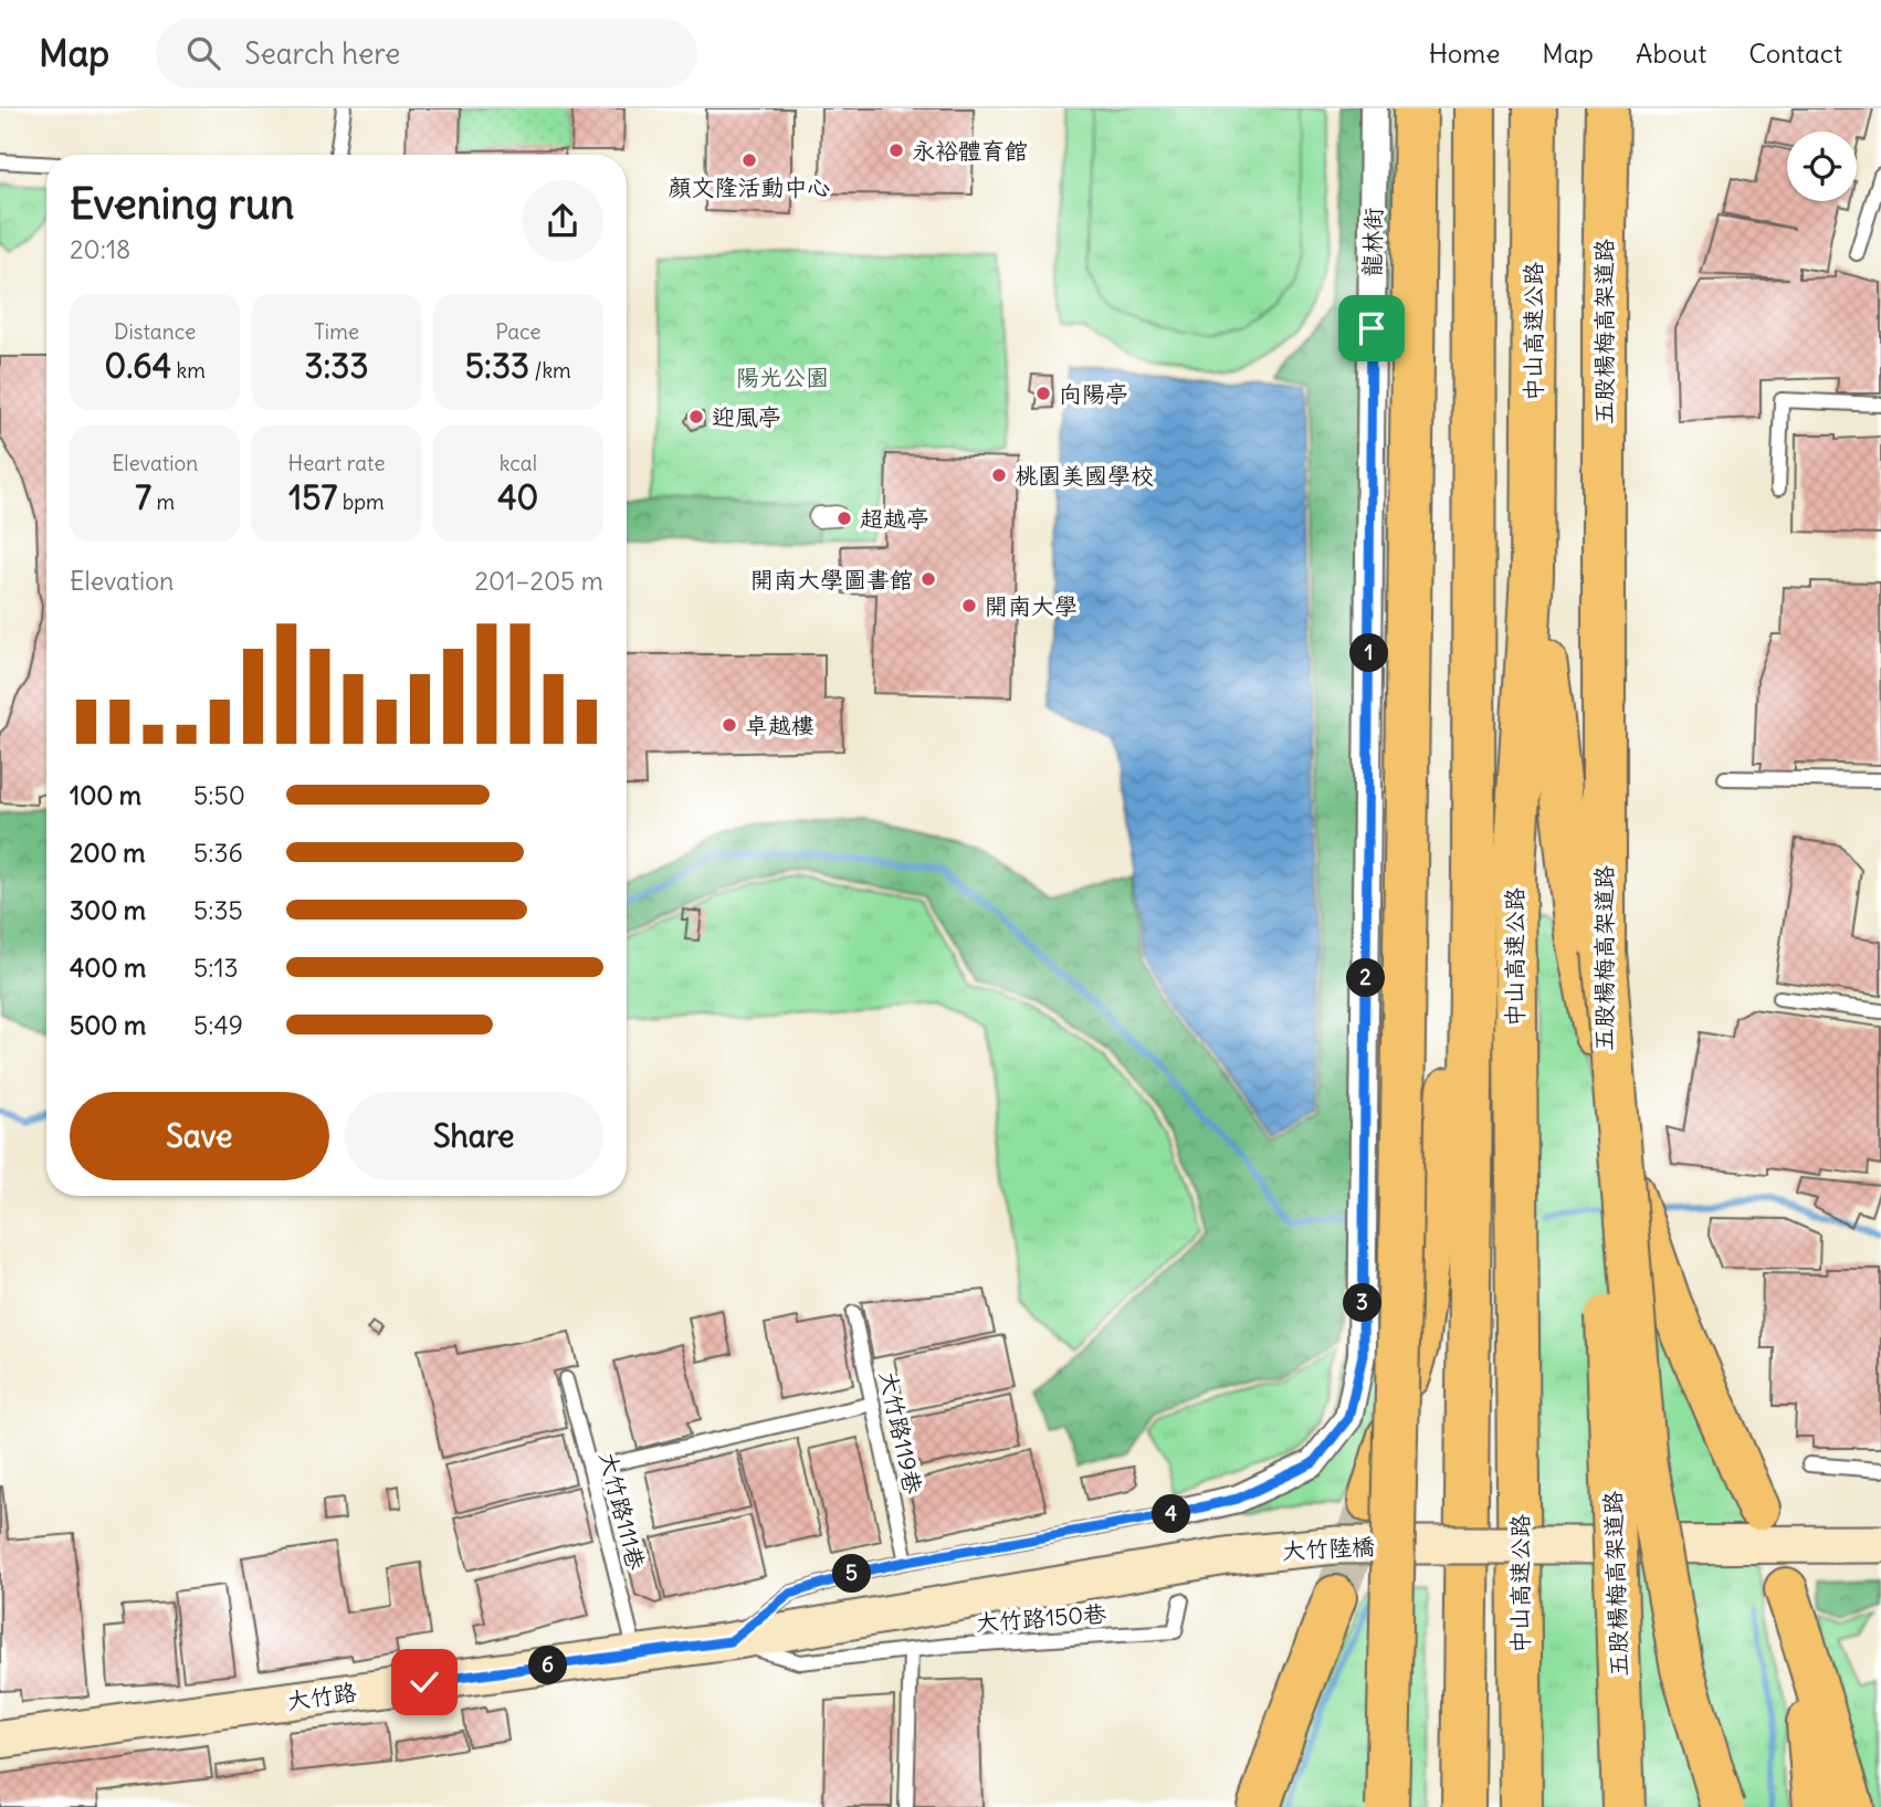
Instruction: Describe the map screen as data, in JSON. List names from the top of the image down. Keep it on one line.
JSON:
{"streets":{"highway":["中山高速公路","五股楊梅高架道路"],"main road":["大竹陸橋","大竹路"],"street":["龍林街"],"lane":["大竹路119巷","大竹路111巷","大竹路150巷"]},"crossings":[["大竹路111巷","大竹路"],["大竹陸橋","大竹路"],["大竹路150巷","大竹路"]],"parks":["陽光公園"],"places":["永裕體育館","顏文隆活動中心","向陽亭","迎風亭","桃園美國學校","超越亭","開南大學圖書館","開南大學","卓越樓"],"page":{"header":"Map","search":"Search here","nav":["Home","Map","About","Contact"],"heading":["Evening run","20:18"],"stats":[["Distance","0.64 km"],["Time","3:33"],["Pace","5:33 /km"],["Elevation","7 m"],["Heart rate","157 bpm"],["kcal","40"]],"chart":["Elevation","201–205 m"],"pins":["1","2","3","4","5","6"],"list":[{"name":"100 m","note":"5:50"},{"name":"200 m","note":"5:36"},{"name":"300 m","note":"5:35"},{"name":"400 m","note":"5:13"},{"name":"500 m","note":"5:49"}],"buttons":["Save","Share"]}}
